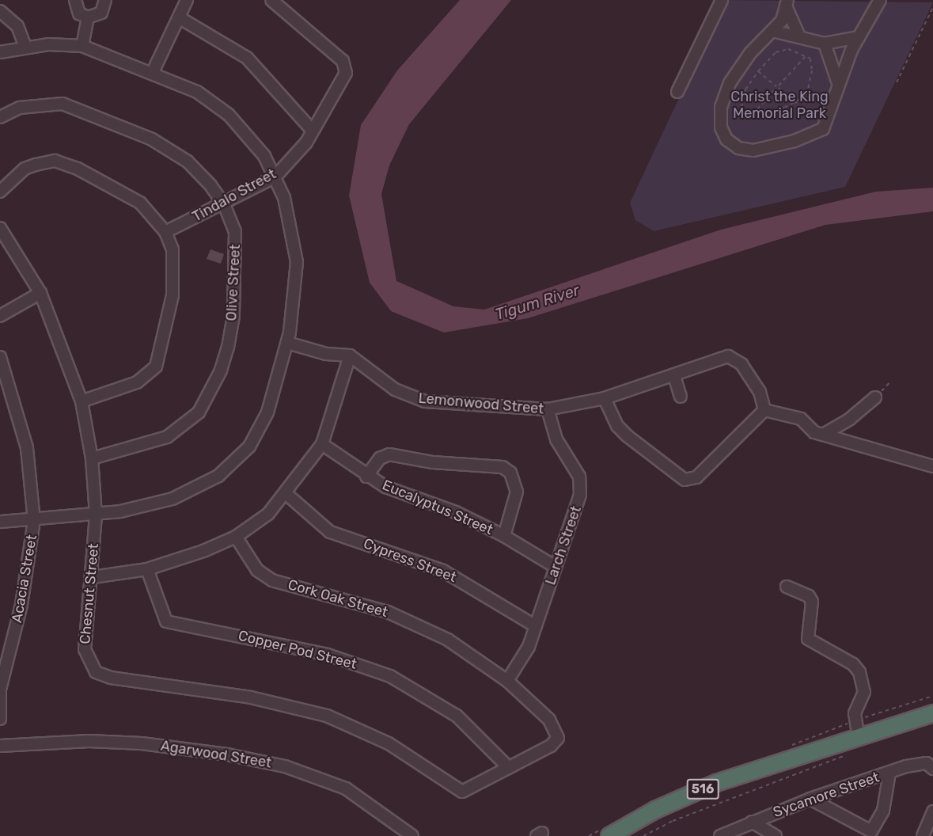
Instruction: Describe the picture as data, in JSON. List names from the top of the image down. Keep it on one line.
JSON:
{"streets":{"highway":["516"],"street":["Tindalo Street","Olive Street","Lemonwood Street","Eucalyptus Street","Larch Street","Cypress Street","Acacia Street","Chesnut Street","Cork Oak Street","Copper Pod Street","Agarwood Street","Sycamore Street"]},"crossings":[["Tindalo Street","Olive Street"],["Olive Street","Chesnut Street"],["Lemonwood Street","Larch Street"],["Eucalyptus Street","Larch Street"],["Larch Street","Cypress Street"],["Larch Street","Cork Oak Street"],["Chesnut Street","Cork Oak Street"],["Chesnut Street","Copper Pod Street"],["Cork Oak Street","Copper Pod Street"]],"water":["Tigum River"],"parks":["Christ the King Memorial Park"]}
